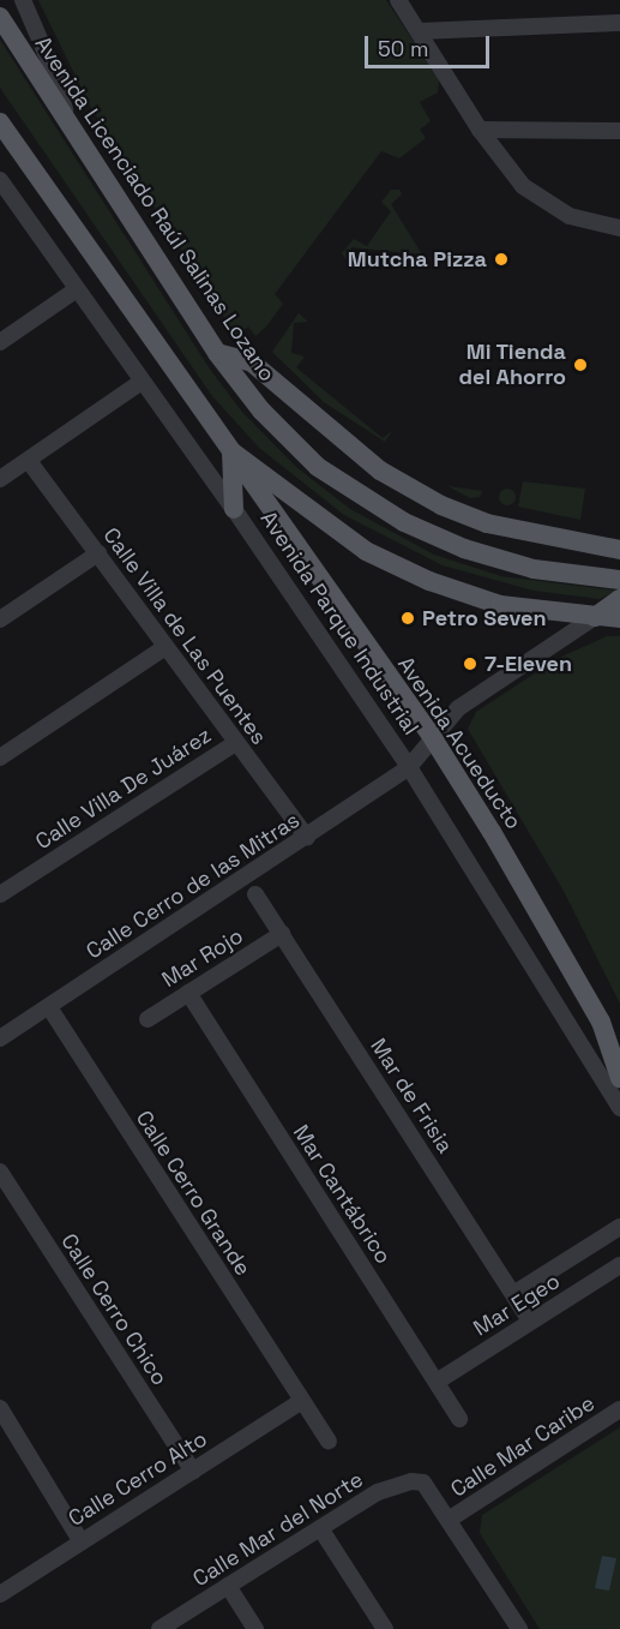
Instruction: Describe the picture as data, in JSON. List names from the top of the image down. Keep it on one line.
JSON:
{"streets":{"main road":["Avenida Licenciado Raúl Salinas Lozano","Avenida Acueducto"],"street":["Avenida Parque Industrial","Calle Villa de Las Puentes","Calle Villa De Juárez","Calle Cerro de las Mitras","Mar Rojo","Mar de Frisia","Calle Cerro Grande","Mar Cantábrico","Mar Egeo","Calle Cerro Chico","Calle Mar Caribe","Calle Cerro Alto","Calle Mar del Norte"]},"crossings":[["Avenida Parque Industrial","Calle Cerro de las Mitras"],["Calle Villa de Las Puentes","Calle Villa De Juárez"],["Calle Villa de Las Puentes","Calle Cerro de las Mitras"],["Avenida Acueducto","Calle Cerro de las Mitras"],["Calle Cerro de las Mitras","Calle Cerro Grande"],["Mar Rojo","Mar de Frisia"],["Mar Rojo","Mar Cantábrico"],["Mar de Frisia","Mar Egeo"],["Calle Cerro Grande","Calle Cerro Alto"],["Mar Cantábrico","Mar Egeo"],["Calle Cerro Chico","Calle Cerro Alto"],["Calle Mar Caribe","Calle Mar del Norte"]],"places":["Mutcha Pizza","Mi Tienda del Ahorro","Petro Seven","7-Eleven"],"scale_bar":"50 m"}
